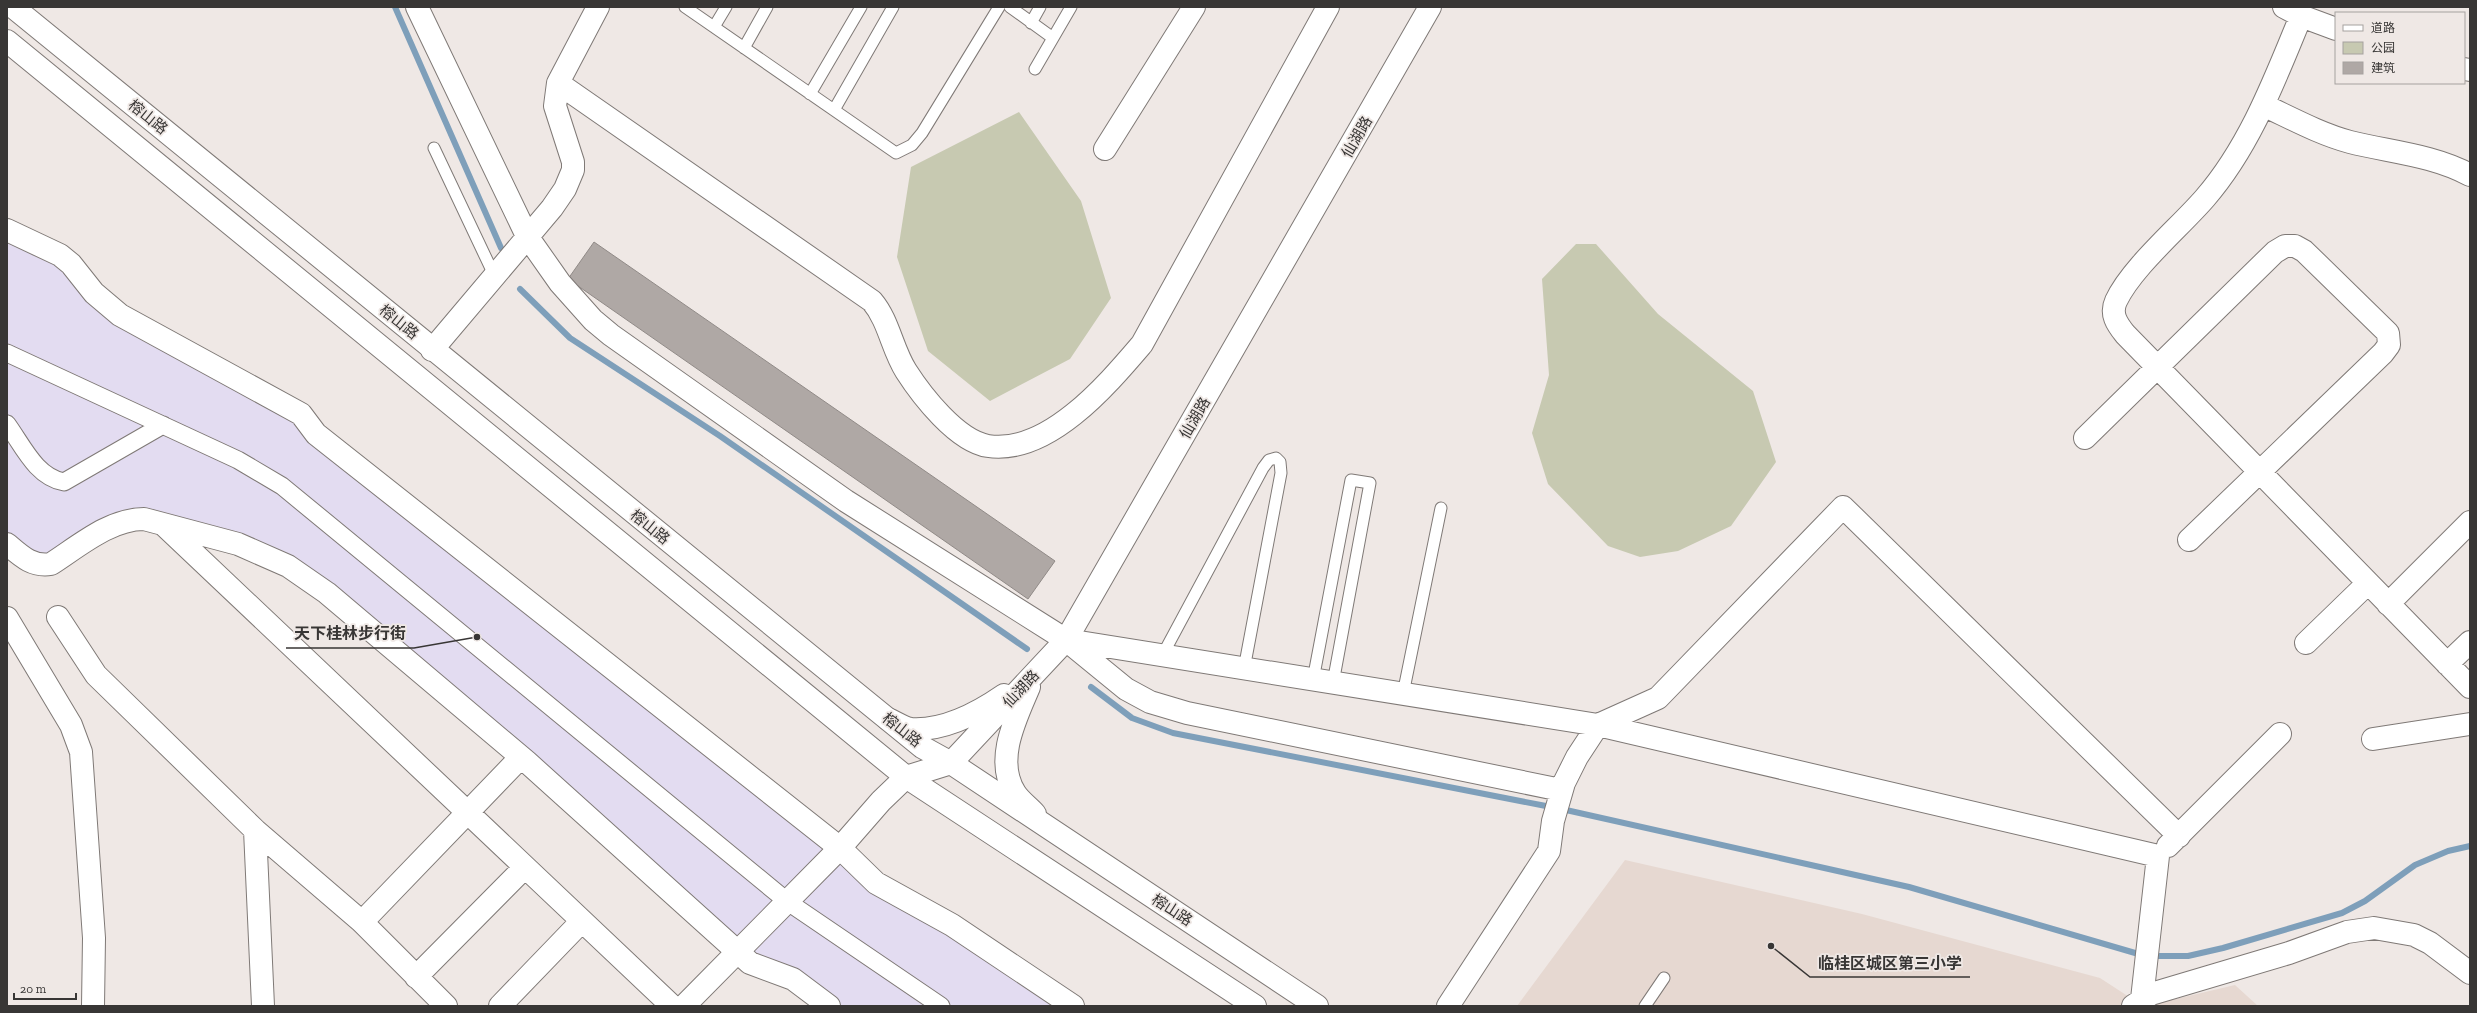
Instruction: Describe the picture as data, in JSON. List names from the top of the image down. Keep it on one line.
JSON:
{"streets":{"street":["榕山路","仙湖路"]},"crossings":[["榕山路","仙湖路"]],"places":["天下桂林步行街","临桂区城区第三小学"],"legend":["道路","公园","建筑"],"scale_bar":"20 m"}
